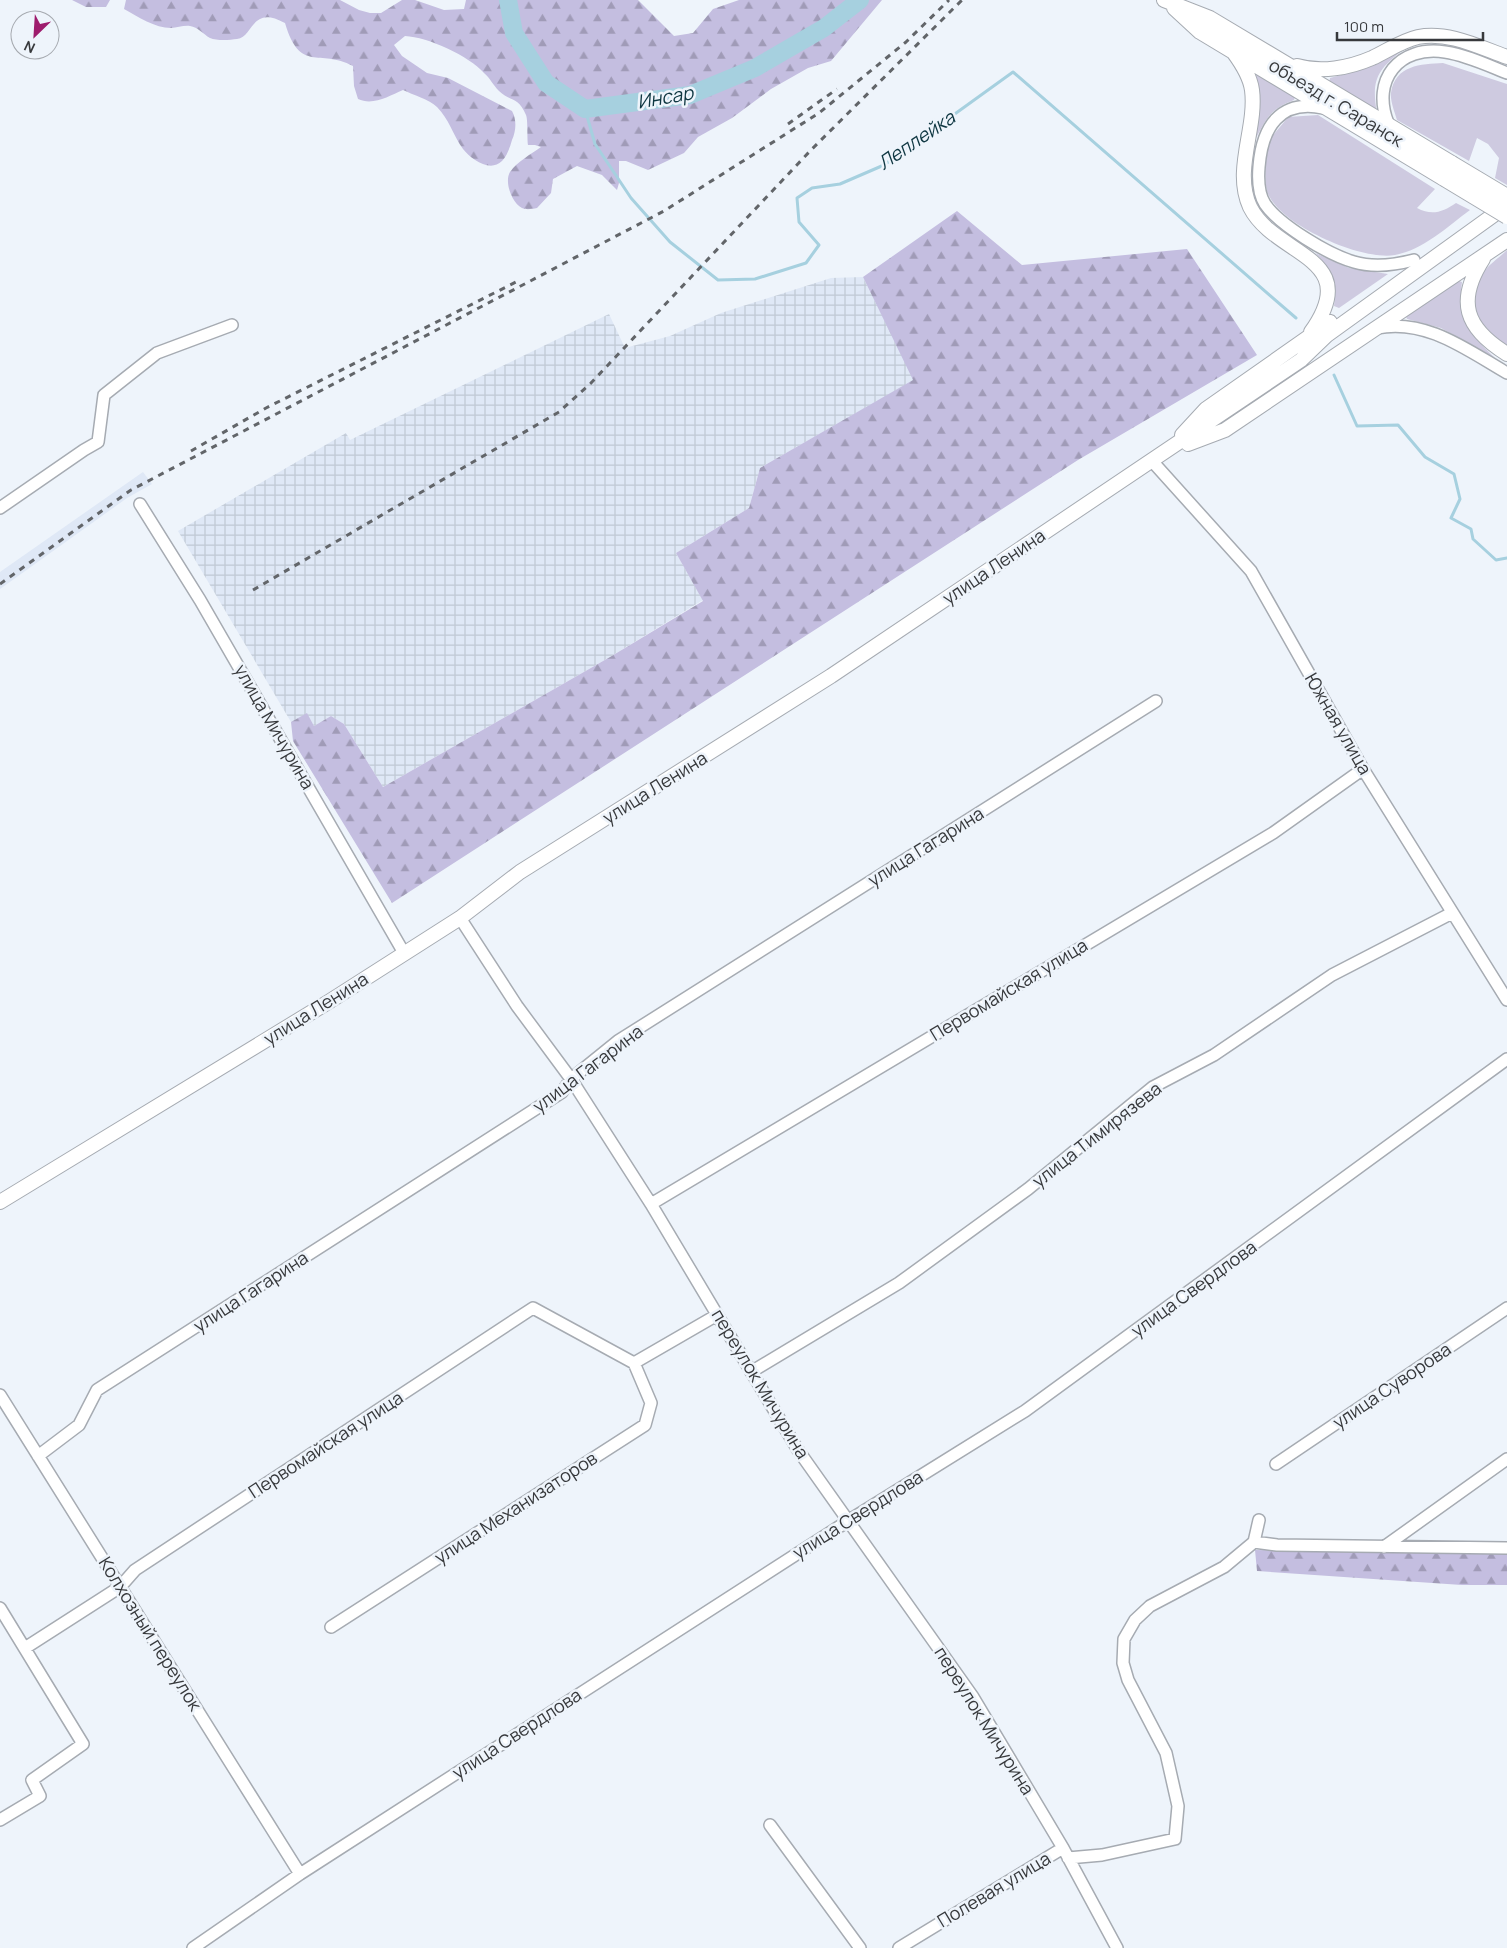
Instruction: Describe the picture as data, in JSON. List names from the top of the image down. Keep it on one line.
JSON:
{"streets":{"main road":["улица Ленина"],"street":["объезд г. Саранск","Южная улица","улица Мичурина","улица Гагарина","Первомайская улица","улица Тимирязева","улица Свердлова","переулок Мичурина","улица Суворова","улица Механизаторов","Колхозный переулок","Полевая улица"]},"crossings":[["улица Ленина","Южная улица"],["улица Ленина","улица Мичурина"],["улица Ленина","переулок Мичурина"],["Южная улица","Первомайская улица"],["Южная улица","улица Тимирязева"],["улица Гагарина","переулок Мичурина"],["улица Гагарина","Колхозный переулок"],["Первомайская улица","переулок Мичурина"],["Первомайская улица","улица Механизаторов"],["Первомайская улица","Колхозный переулок"],["улица Тимирязева","переулок Мичурина"],["улица Свердлова","переулок Мичурина"],["улица Свердлова","Колхозный переулок"],["переулок Мичурина","Полевая улица"]],"water":["Инсар","Леплейка"],"scale_bar":"100 m","north":"bottom left"}
